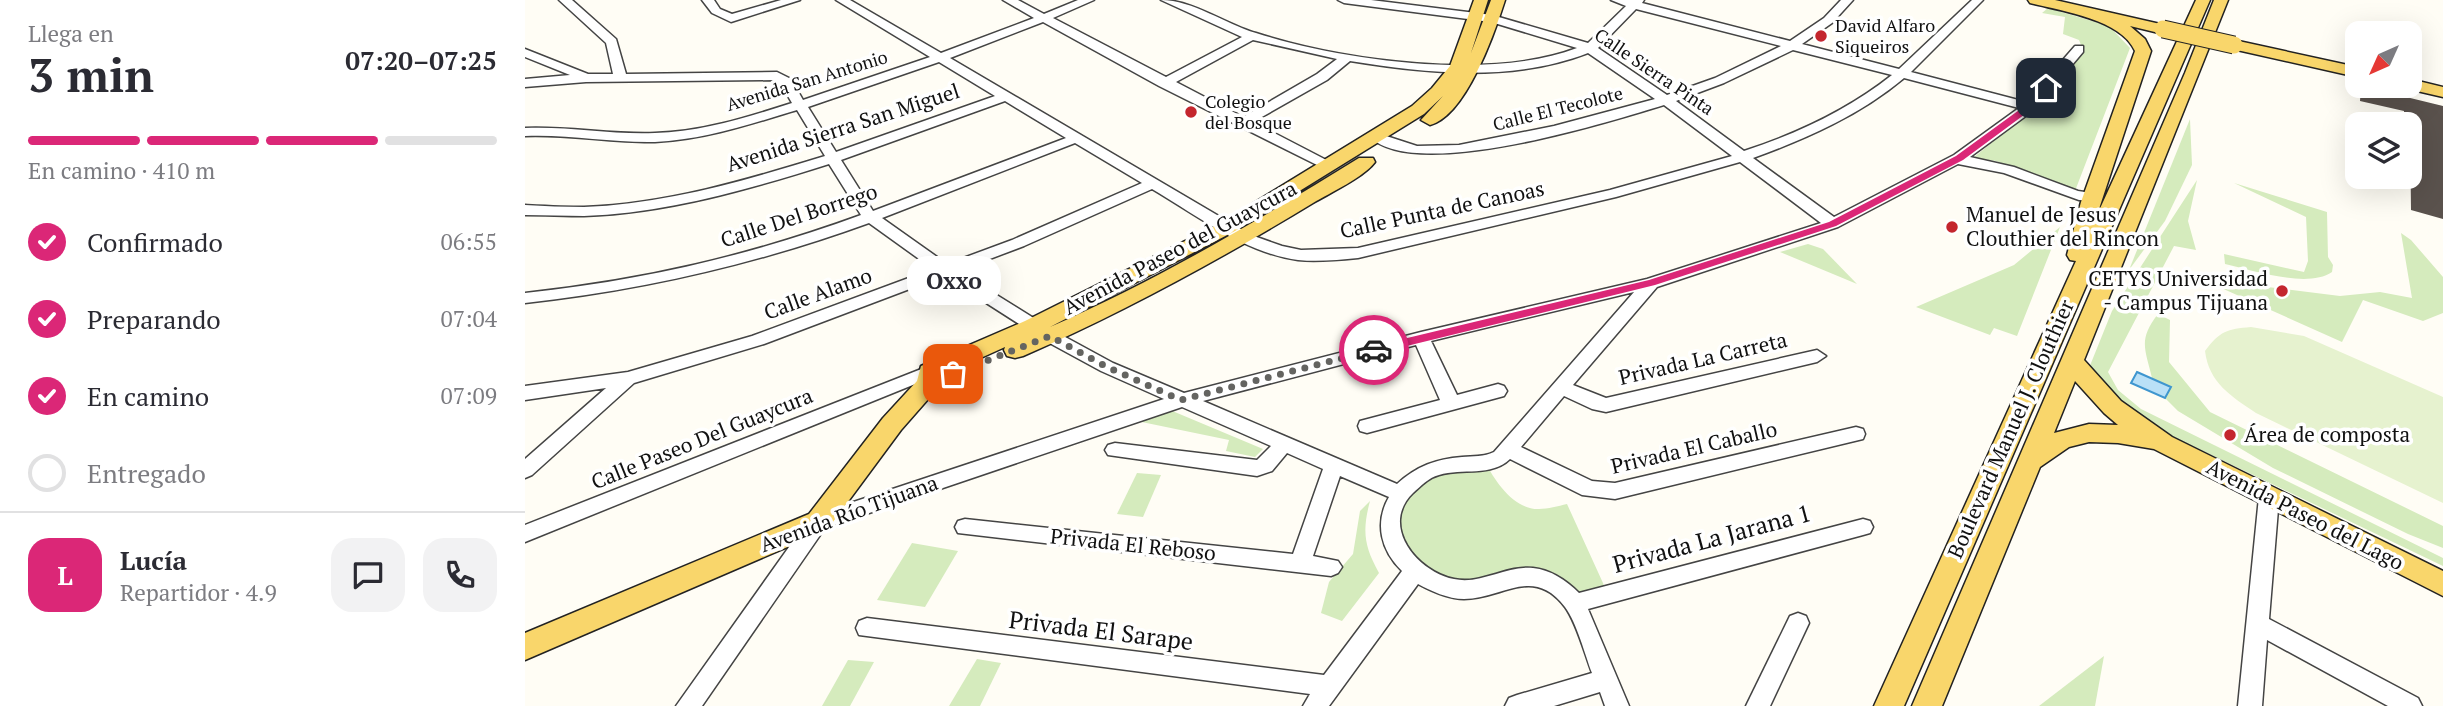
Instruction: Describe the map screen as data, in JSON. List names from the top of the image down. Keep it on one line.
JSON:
{"streets":{"main road":["Avenida Paseo del Guaycura","Boulevard Manuel J. Clouthier","Avenida Río Tijuana","Avenida Paseo del Lago"],"street":["Calle Sierra Pinta","Avenida San Antonio","Calle El Tecolote","Avenida Sierra San Miguel","Calle Punta de Canoas","Calle Del Borrego","Calle Alamo","Privada La Carreta","Calle Paseo Del Guaycura","Privada El Caballo","Privada La Jarana 1","Privada El Reboso","Privada El Sarape"]},"crossings":[["Calle Sierra Pinta","Calle El Tecolote"],["Calle Sierra Pinta","Calle Punta de Canoas"],["Calle Sierra Pinta","Avenida Paseo del Guaycura"],["Calle Sierra Pinta","Avenida Río Tijuana"],["Avenida San Antonio","Calle Punta de Canoas"],["Calle El Tecolote","Avenida Paseo del Guaycura"],["Avenida Sierra San Miguel","Calle Punta de Canoas"],["Calle Punta de Canoas","Calle Del Borrego"],["Calle Punta de Canoas","Avenida Paseo del Guaycura"],["Calle Punta de Canoas","Calle Alamo"],["Avenida Paseo del Guaycura","Calle Paseo Del Guaycura"]],"places":["David Alfaro Siqueiros","Colegio del Bosque","Manuel de Jesus Clouthier del Rincon","CETYS Universidad - Campus Tijuana","Oxxo","Área de composta"],"north":"bottom left","page":{"heading":["3 min","Llega en","07:20–07:25"],"panel":["Lucía","Repartidor · 4.9"],"bar":"En camino · 410 m","list":[["Confirmado","06:55"],["Preparando","07:04"],["En camino","07:09"],"Entregado"],"bubble":"Oxxo","round":"L"}}
